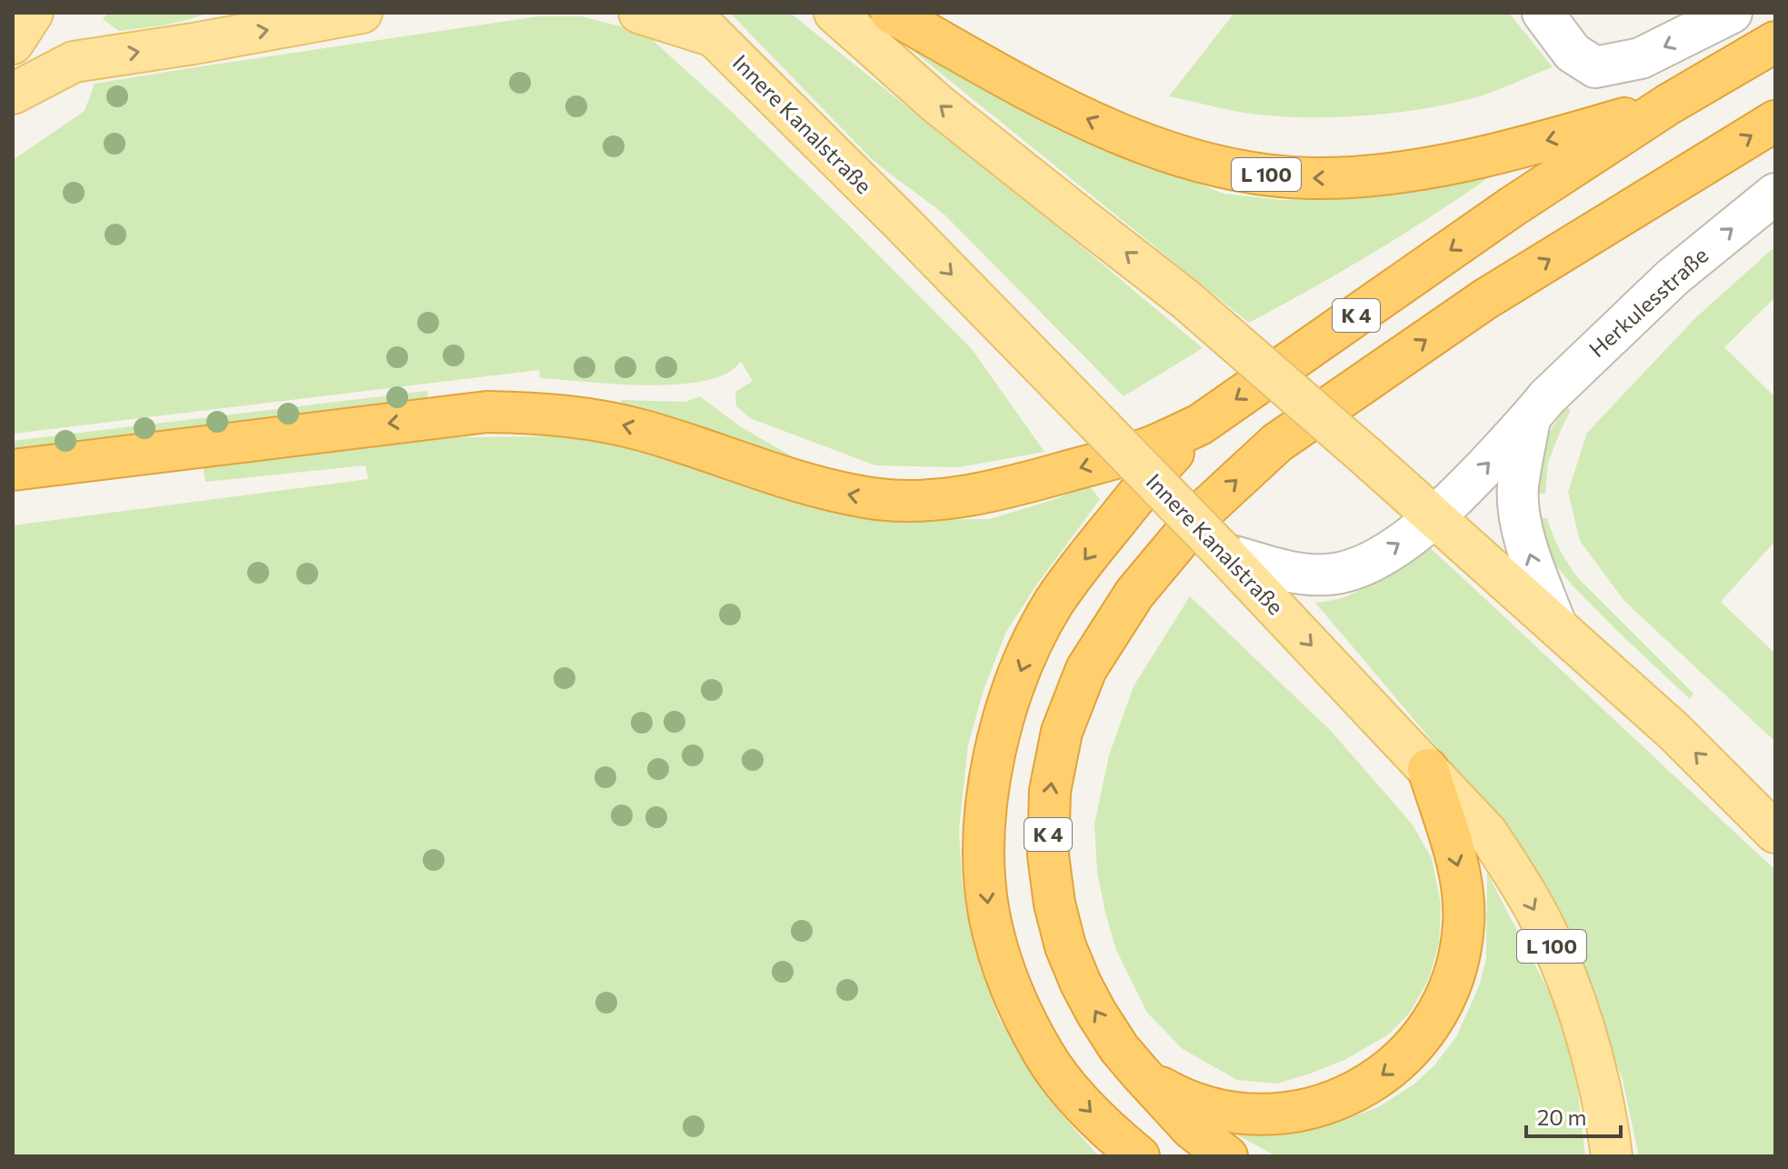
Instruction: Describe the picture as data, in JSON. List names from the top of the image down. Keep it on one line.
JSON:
{"streets":{"highway":["L 100","K 4"],"main road":["Innere Kanalstraße"],"street":["Herkulesstraße"]},"crossings":[["Innere Kanalstraße","Herkulesstraße"],["L 100","K 4"]],"one_way":["Herkulesstraße"],"scale_bar":"20 m"}
